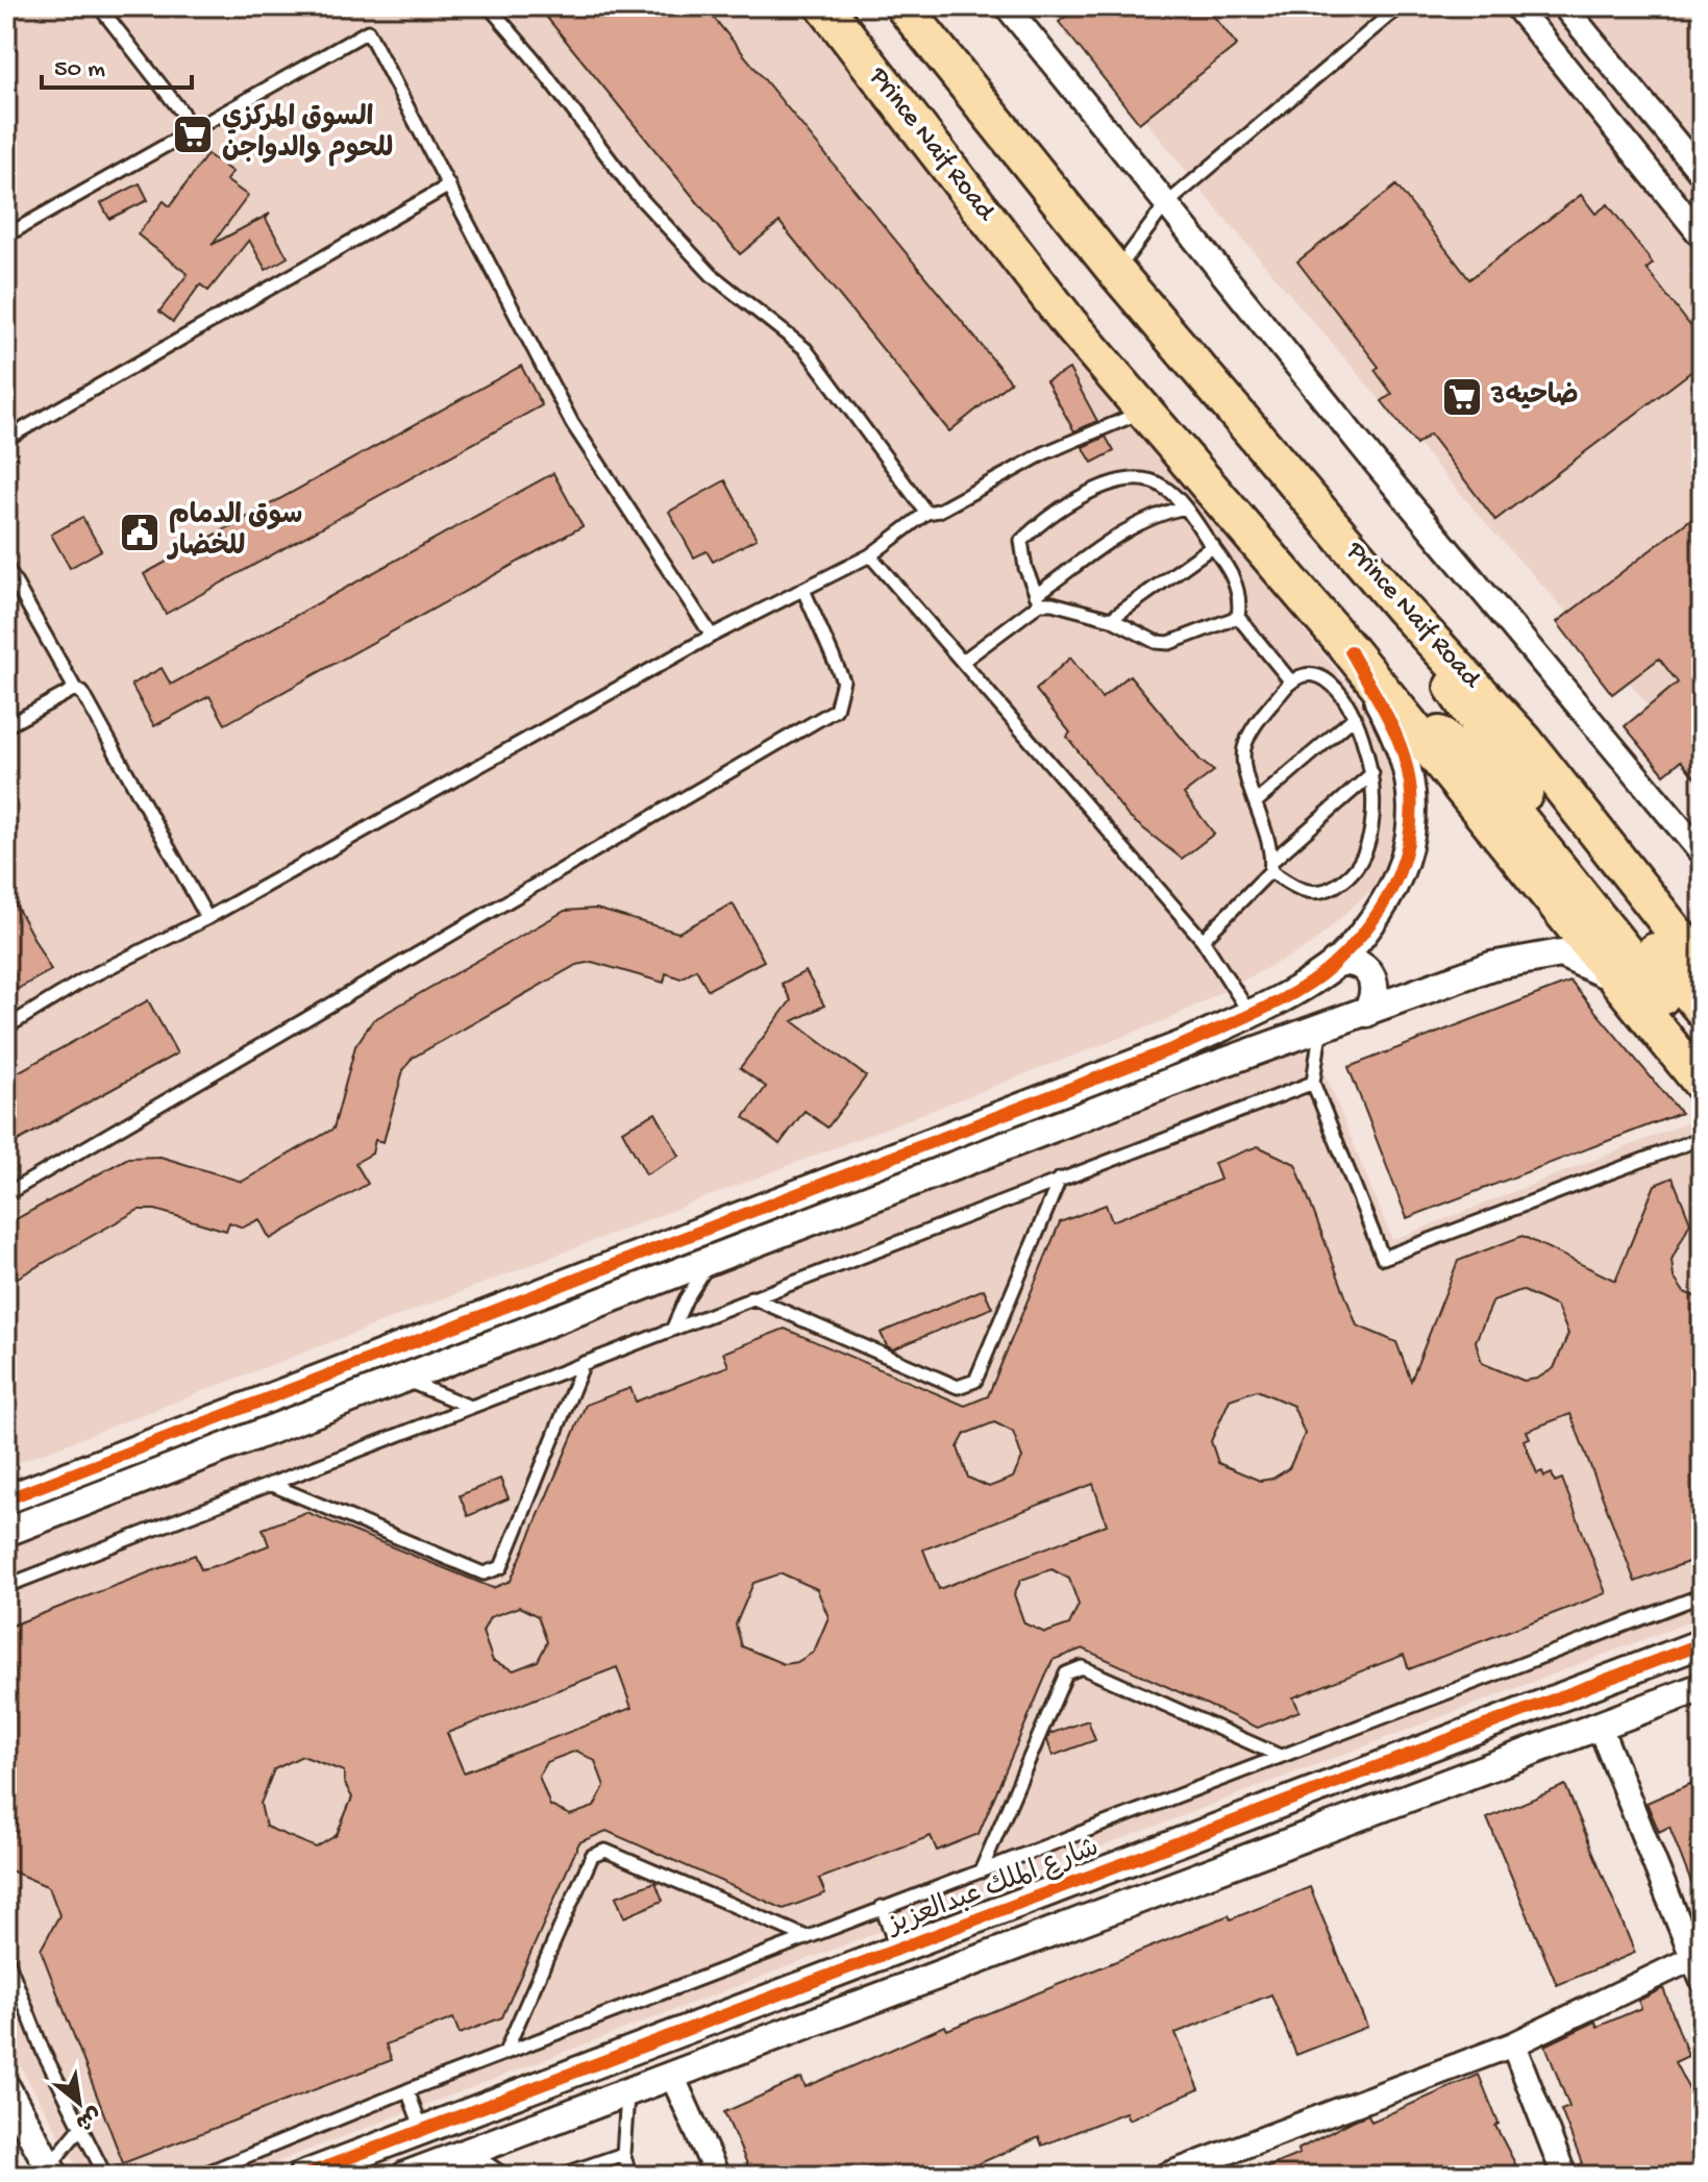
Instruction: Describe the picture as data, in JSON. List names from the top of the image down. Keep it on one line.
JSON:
{"streets":{"main road":["Prince Naif Road"],"street":["شارع الملك عبدالعزيز"]},"places":{"supermarket":["السوق المركزي للحوم والدواجن","ضاحيه3"],"public building":["سوق الدمام للخضار"]},"scale_bar":"50 m","north":"bottom right"}
